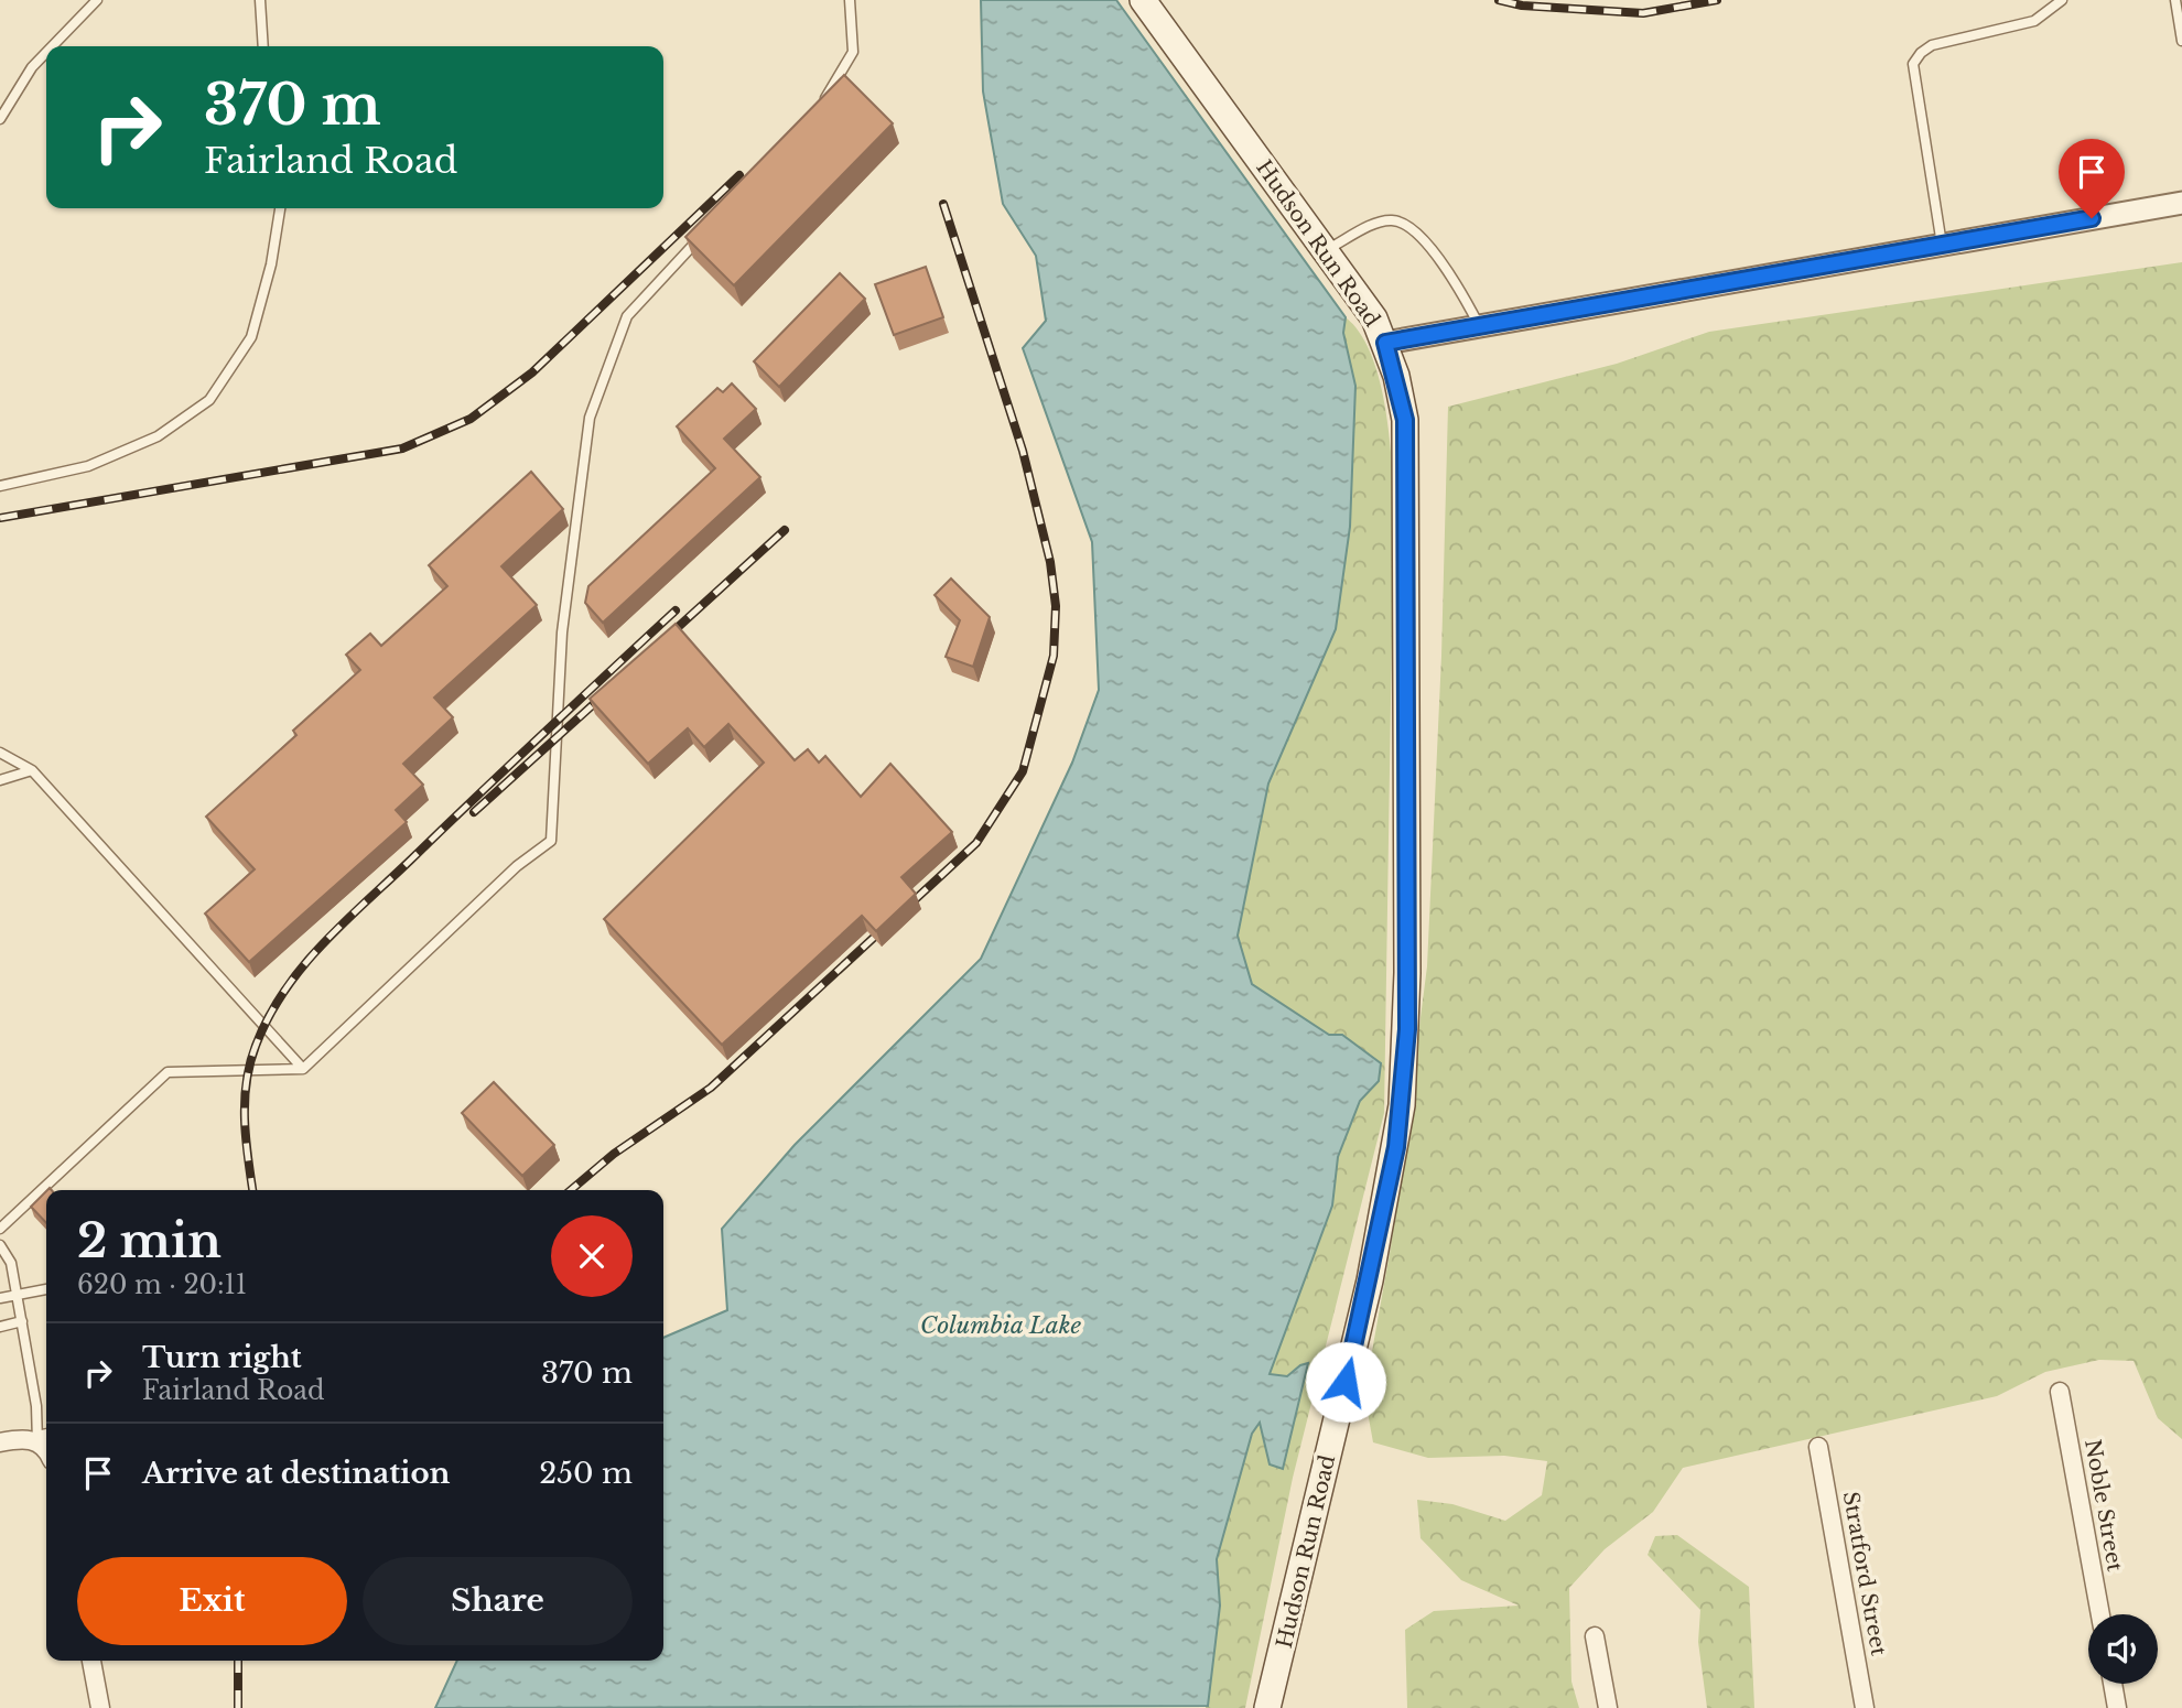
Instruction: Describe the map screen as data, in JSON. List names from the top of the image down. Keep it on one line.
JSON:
{"streets":{"main road":["Hudson Run Road"],"street":["Noble Street","Stratford Street"]},"water":["Columbia Lake"],"page":{"turn":["370 m","Fairland Road"],"heading":["2 min","620 m · 20:11"],"list":[{"name":"Turn right","note":"Fairland Road","value":"370 m"},{"name":"Arrive at destination","value":"250 m"}],"buttons":["Exit","Share"]}}
